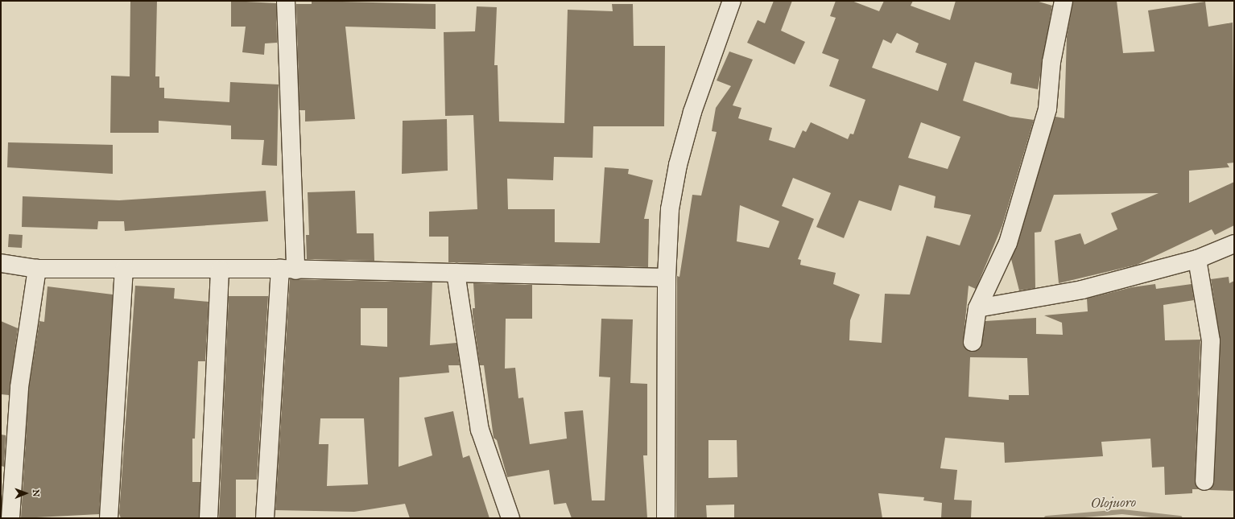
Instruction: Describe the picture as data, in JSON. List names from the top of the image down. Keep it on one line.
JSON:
{"water":["Olojuoro"],"north":"right"}
